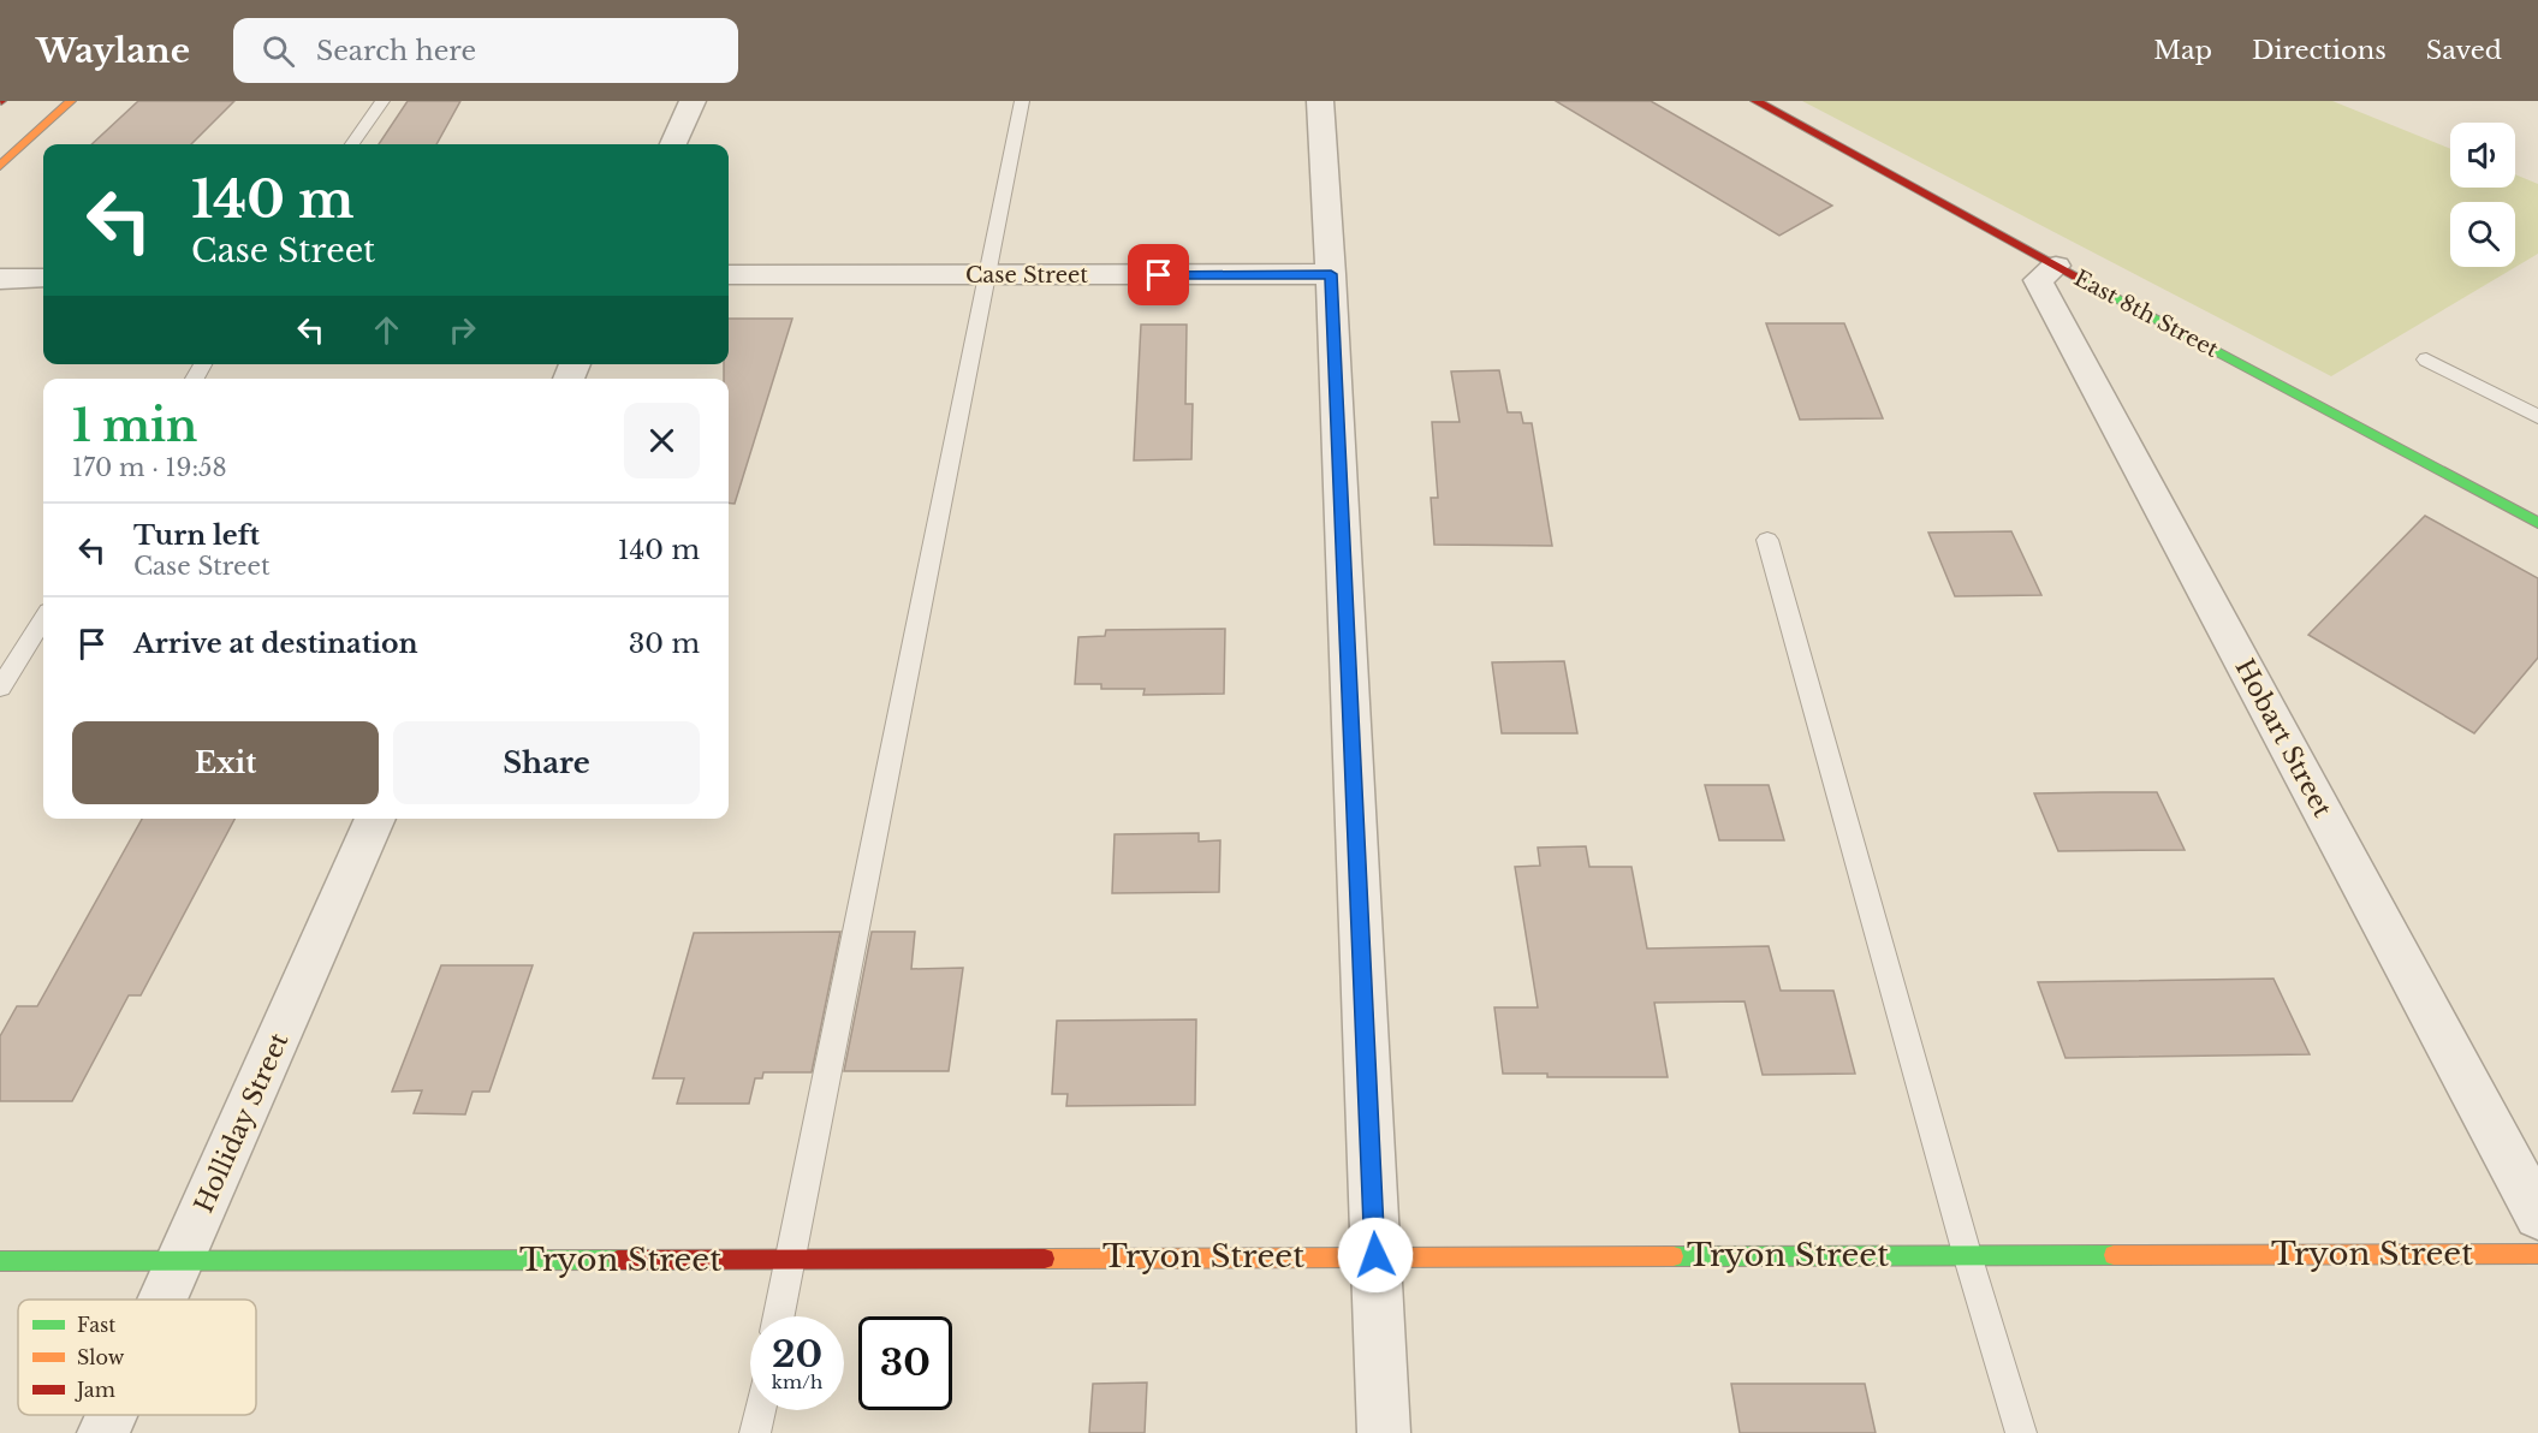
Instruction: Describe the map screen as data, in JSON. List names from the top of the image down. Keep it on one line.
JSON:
{"streets":{"street":["Case Street","East 8th Street","Hobart Street","Holliday Street","Tryon Street"]},"crossings":[["East 8th Street","Hobart Street"],["Holliday Street","Tryon Street"]],"legend":["Fast","Slow","Jam"],"page":{"header":"Waylane","search":"Search here","nav":["Map","Directions","Saved"],"turn":["140 m","Case Street"],"heading":["1 min","170 m · 19:58"],"list":[{"name":"Turn left","note":"Case Street","value":"140 m"},{"name":"Arrive at destination","value":"30 m"}],"buttons":["Exit","Share"],"speed":"20 km/h","limit":"30"}}
